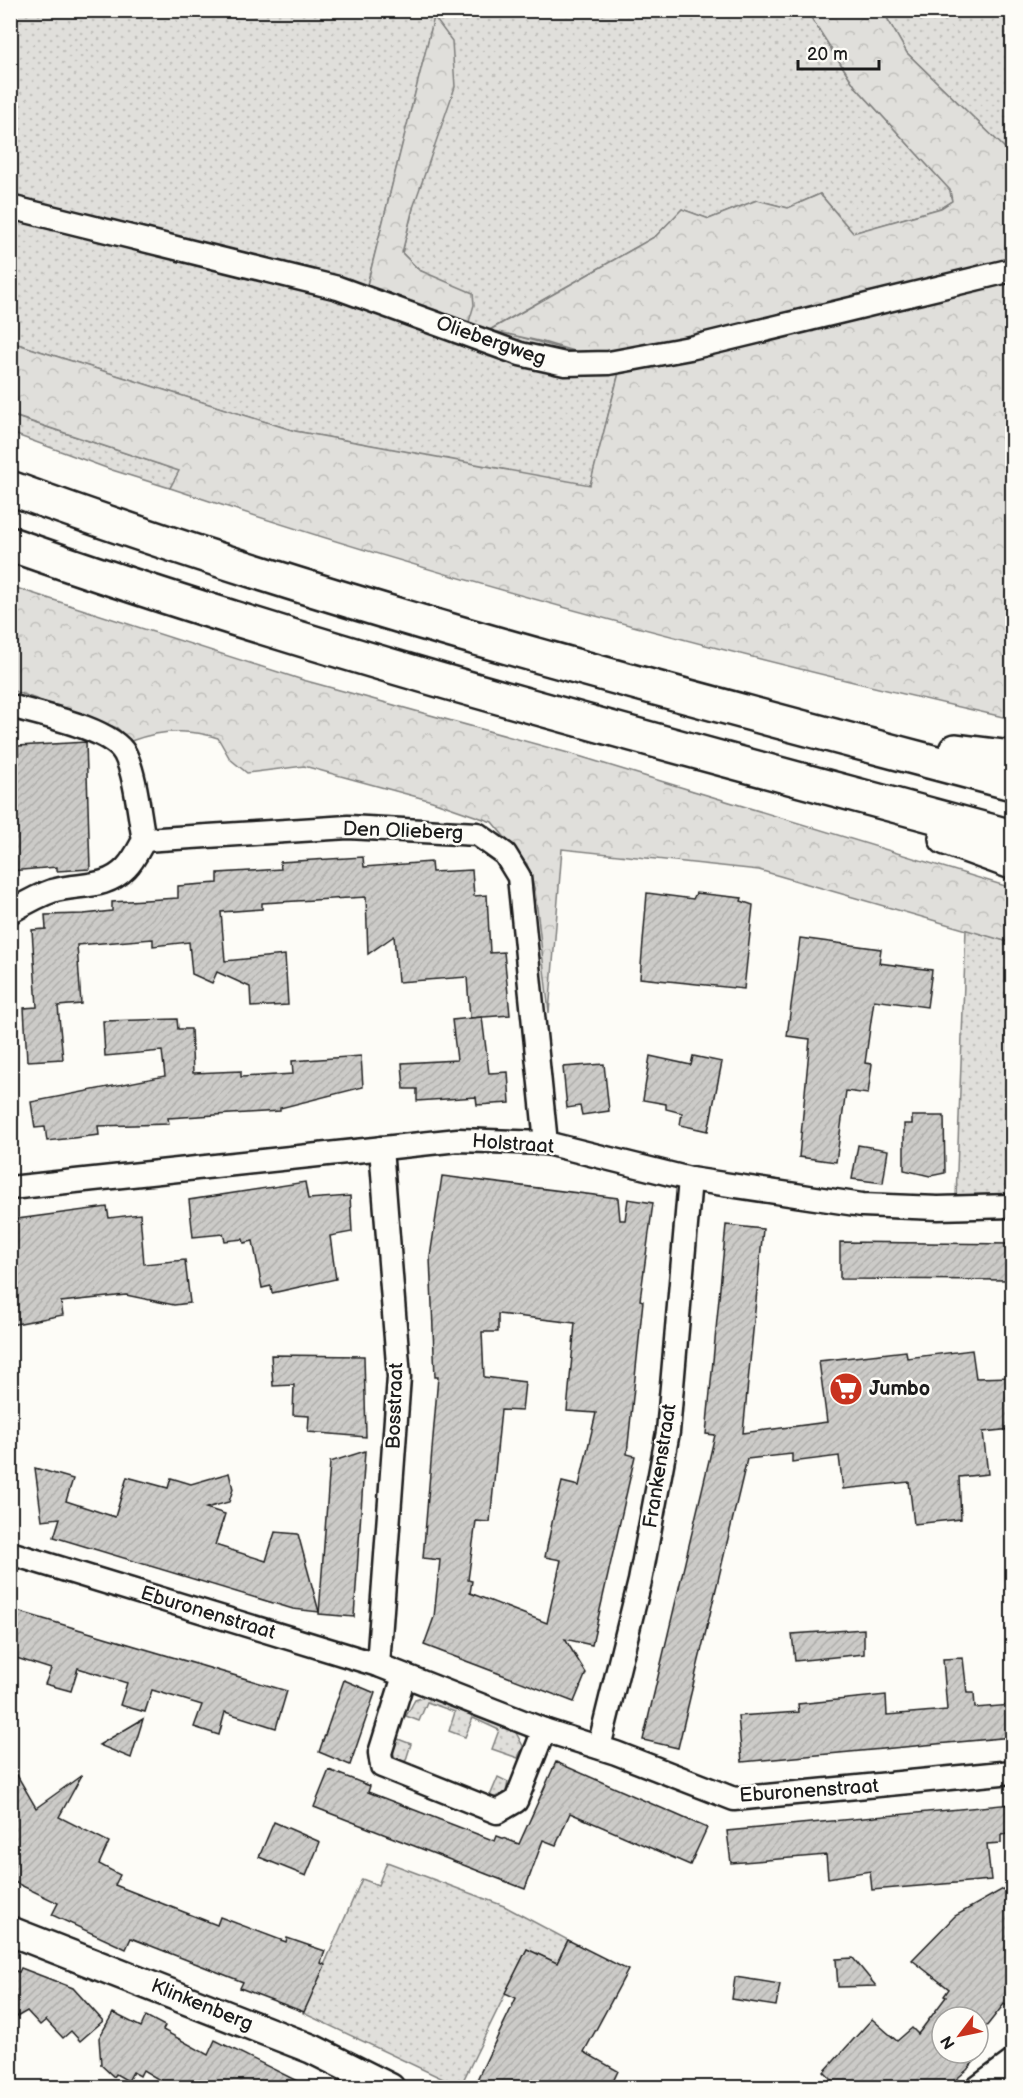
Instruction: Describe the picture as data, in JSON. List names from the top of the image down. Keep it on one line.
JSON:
{"streets":{"street":["Oliebergweg","Den Olieberg","Holstraat","Bosstraat","Frankenstraat","Eburonenstraat","Klinkenberg"]},"crossings":[["Den Olieberg","Holstraat"],["Holstraat","Bosstraat"],["Holstraat","Frankenstraat"],["Bosstraat","Eburonenstraat"],["Frankenstraat","Eburonenstraat"]],"places":{"supermarket":["Jumbo"]},"scale_bar":"20 m","north":"bottom left"}
